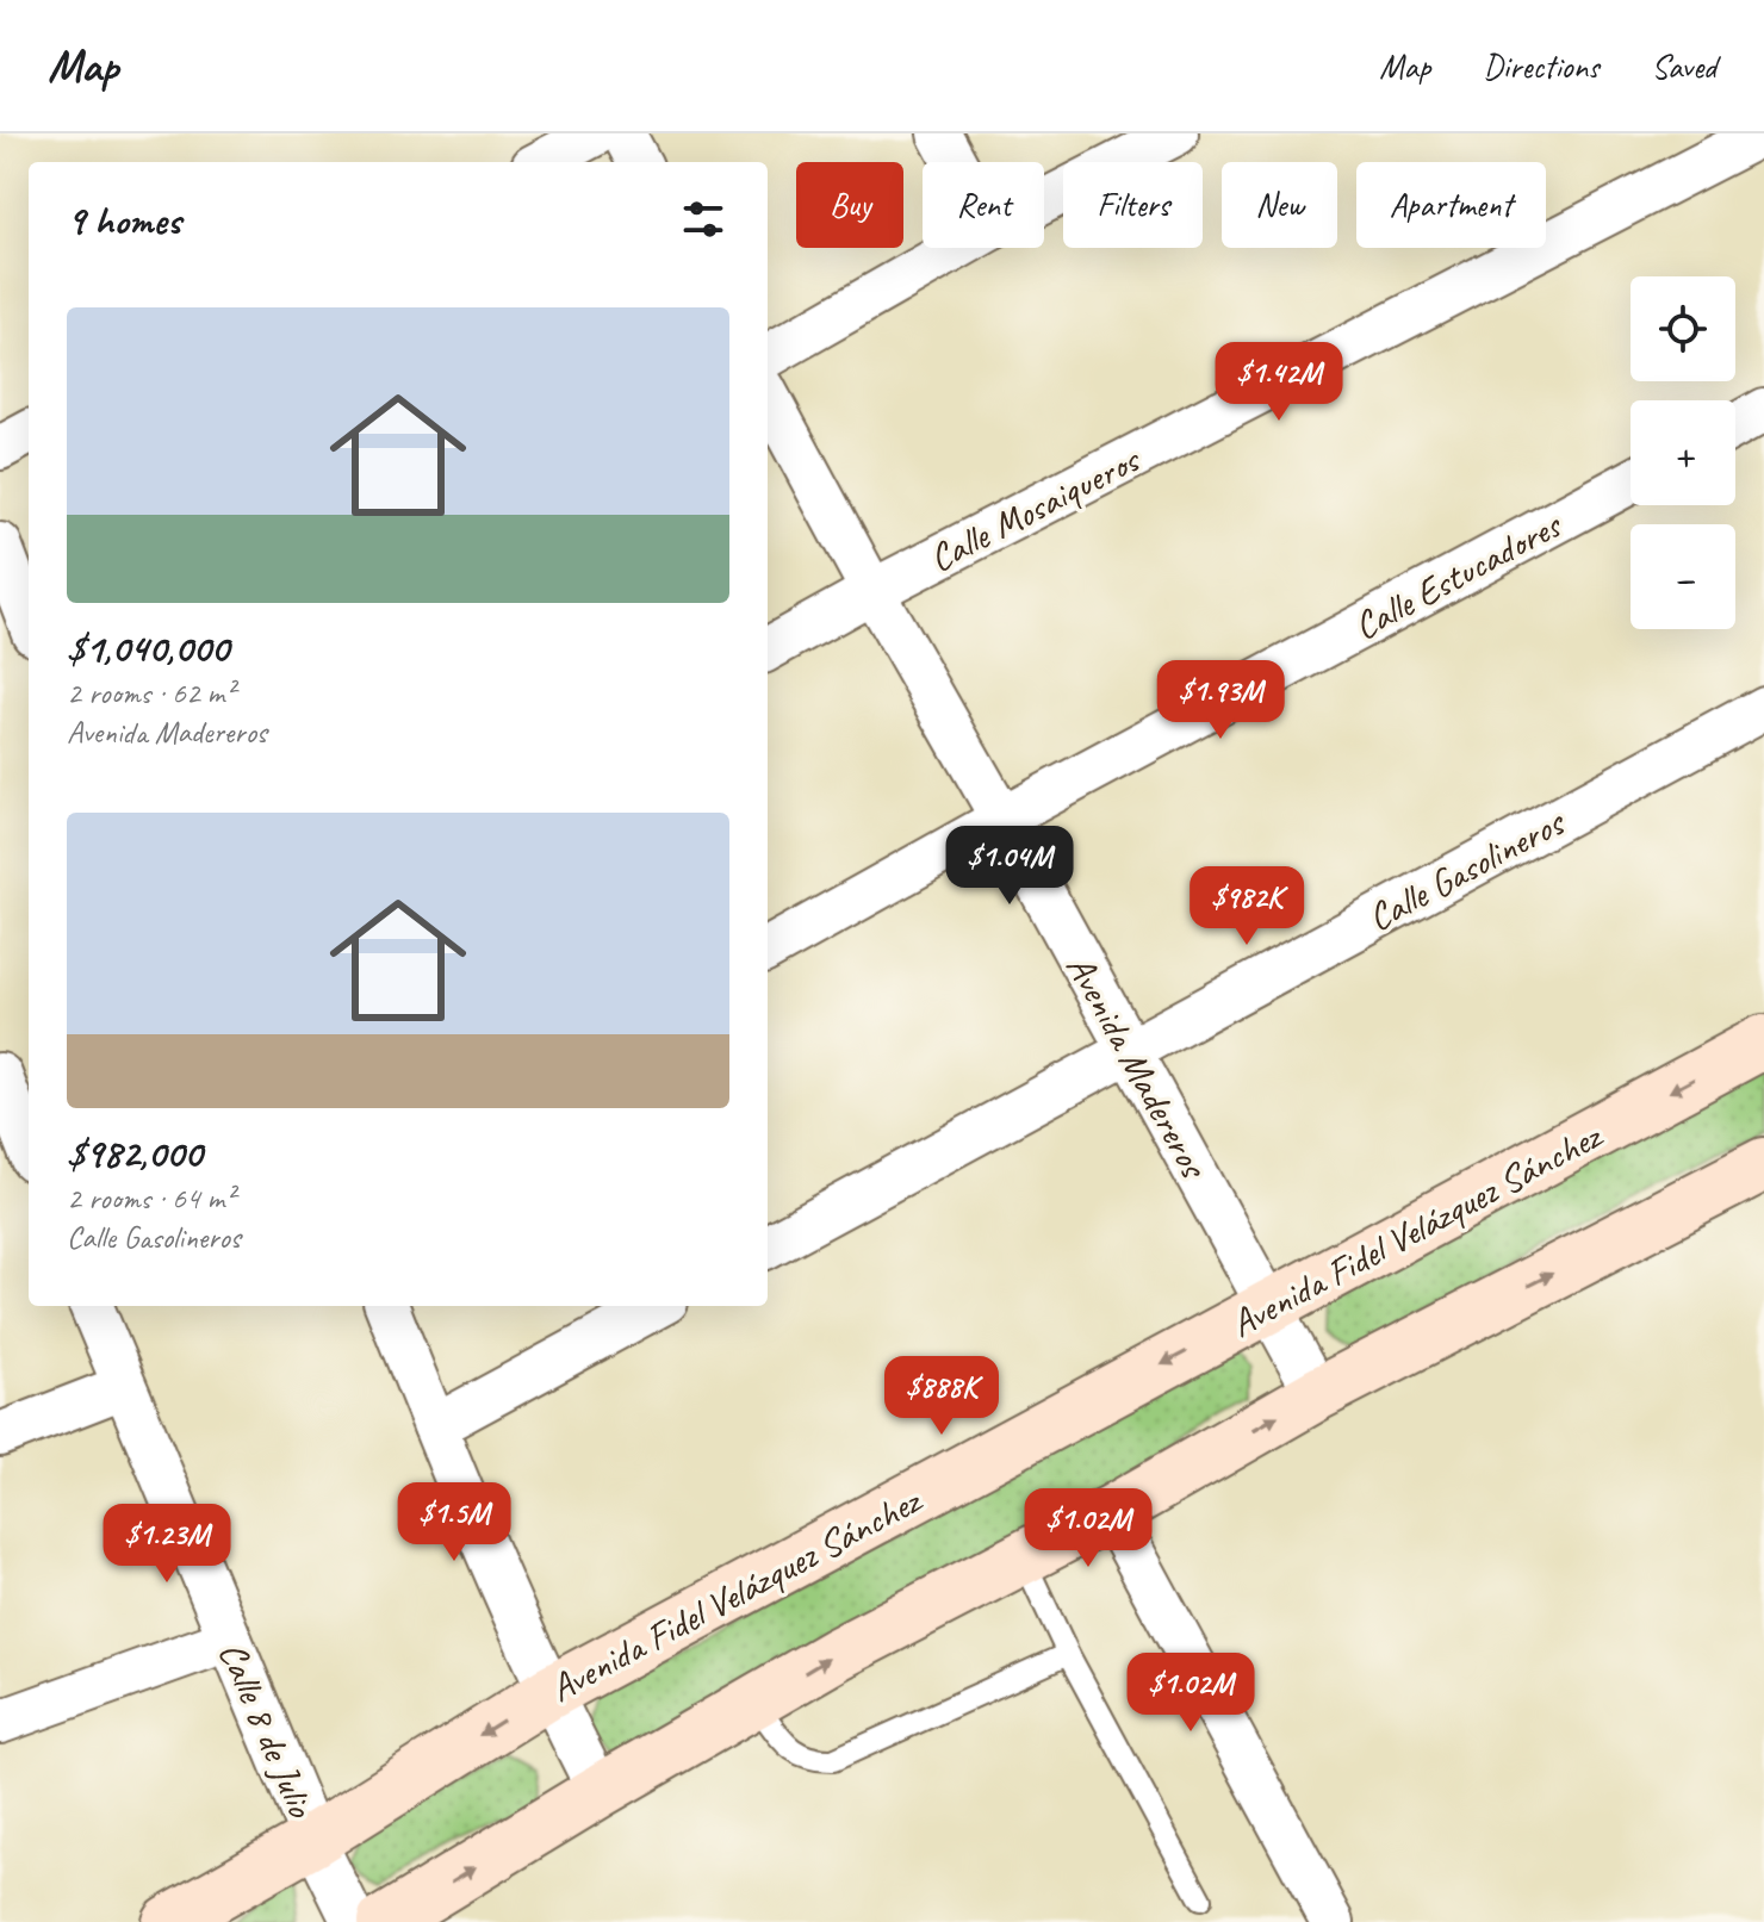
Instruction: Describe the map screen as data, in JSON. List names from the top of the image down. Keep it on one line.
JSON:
{"streets":{"main road":["Avenida Fidel Velázquez Sánchez"],"street":["Calle Mosaiqueros","Calle Estucadores","Calle Gasolineros","Avenida Madereros","Calle 8 de Julio"]},"crossings":[["Calle Mosaiqueros","Avenida Madereros"],["Calle Estucadores","Avenida Madereros"],["Calle Gasolineros","Avenida Madereros"],["Avenida Madereros","Avenida Fidel Velázquez Sánchez"],["Avenida Fidel Velázquez Sánchez","Calle 8 de Julio"]],"page":{"header":"Map","nav":["Map","Directions","Saved"],"chip":["Buy","Rent","Filters","New","Apartment"],"heading":"9 homes","map_buttons":["+","−"],"list":[{"name":"$1,040,000","note":"2 rooms · 62 m² · Avenida Madereros"},{"name":"$982,000","note":"2 rooms · 64 m² · Calle Gasolineros"}],"price":["$1.42M","$1.93M","$1.04M","$982K","$888K","$1.5M","$1.02M","$1.23M","$1.02M"]}}
